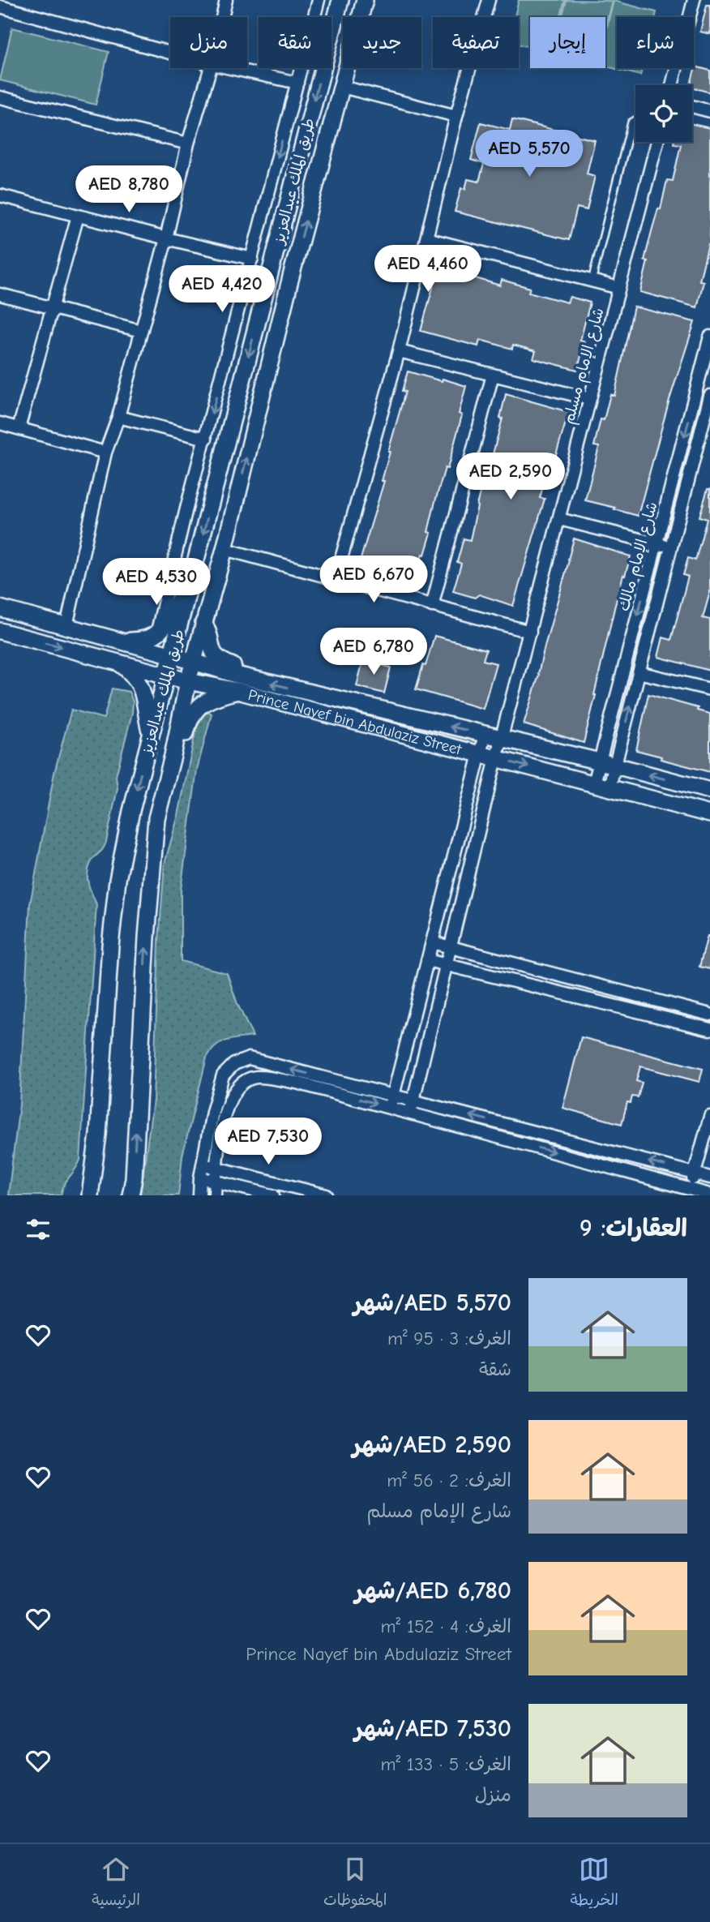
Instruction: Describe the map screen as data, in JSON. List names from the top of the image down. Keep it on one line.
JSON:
{"streets":{"main road":["طريق الملك عبدالعزيز","Prince Nayef bin Abdulaziz Street"],"street":["شارع الإمام مسلم","شارع الإمام مالك"]},"crossings":[["طريق الملك عبدالعزيز","Prince Nayef bin Abdulaziz Street"],["شارع الإمام مسلم","Prince Nayef bin Abdulaziz Street"],["شارع الإمام مالك","Prince Nayef bin Abdulaziz Street"]],"page":{"chip":["شراء","إيجار","تصفية","جديد","شقة","منزل"],"price":["AED 5,570","AED 8,780","AED 4,460","AED 4,420","AED 2,590","AED 6,670","AED 4,530","AED 6,780","AED 7,530"],"heading":"العقارات: 9","list":[{"name":"AED 5,570/شهر","note":"الغرف: 3 · 95 m² · شقة"},{"name":"AED 2,590/شهر","note":"الغرف: 2 · 56 m² · شارع الإمام مسلم"},{"name":"AED 6,780/شهر","note":"الغرف: 4 · 152 m² · Prince Nayef bin Abdulaziz Street"},{"name":"AED 7,530/شهر","note":"الغرف: 5 · 133 m² · منزل"}],"tabs":["الخريطة","المحفوظات","الرئيسية"]}}
